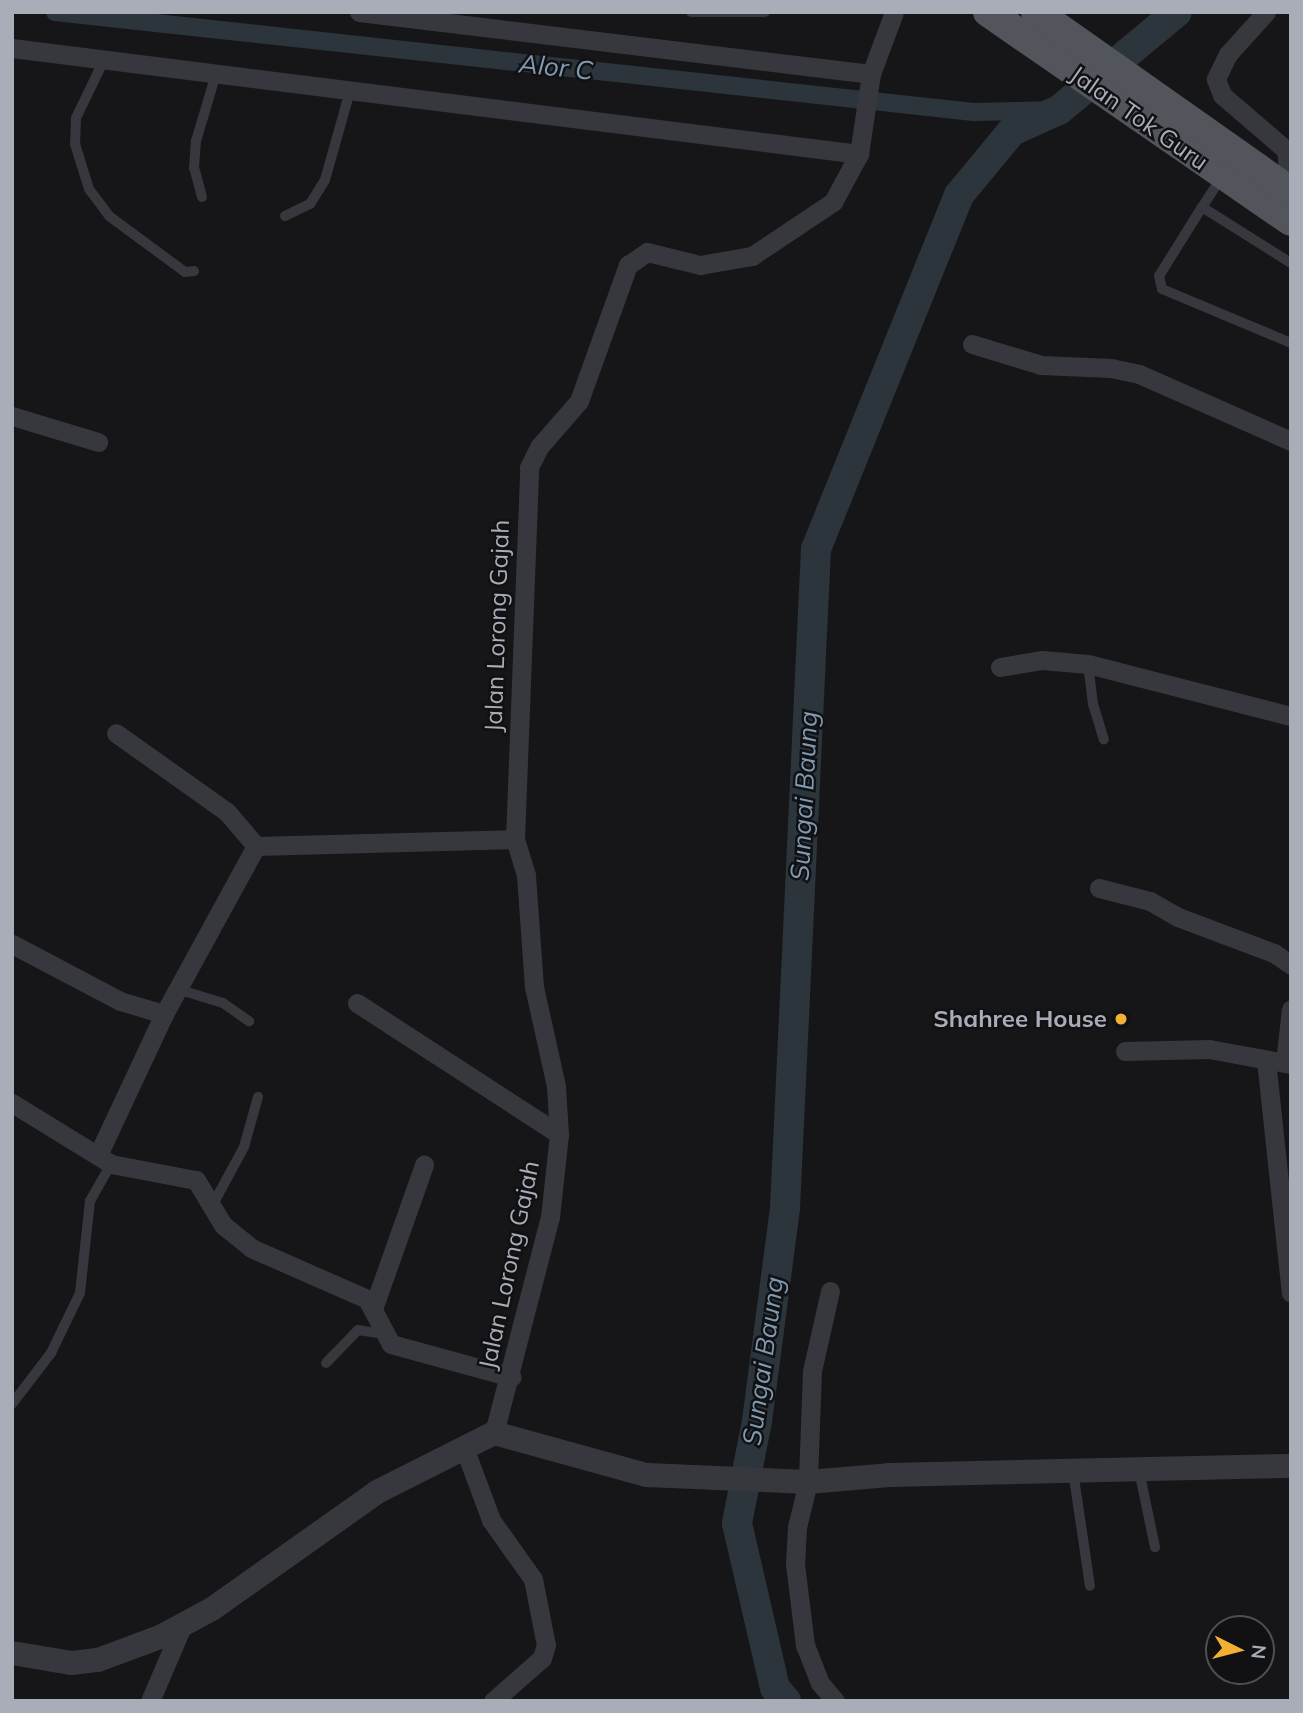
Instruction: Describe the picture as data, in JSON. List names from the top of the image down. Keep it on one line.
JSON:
{"streets":{"main road":["Jalan Tok Guru"],"street":["Jalan Lorong Gajah"]},"water":["Alor C","Sungai Baung"],"places":["Shahree House"],"north":"right"}
